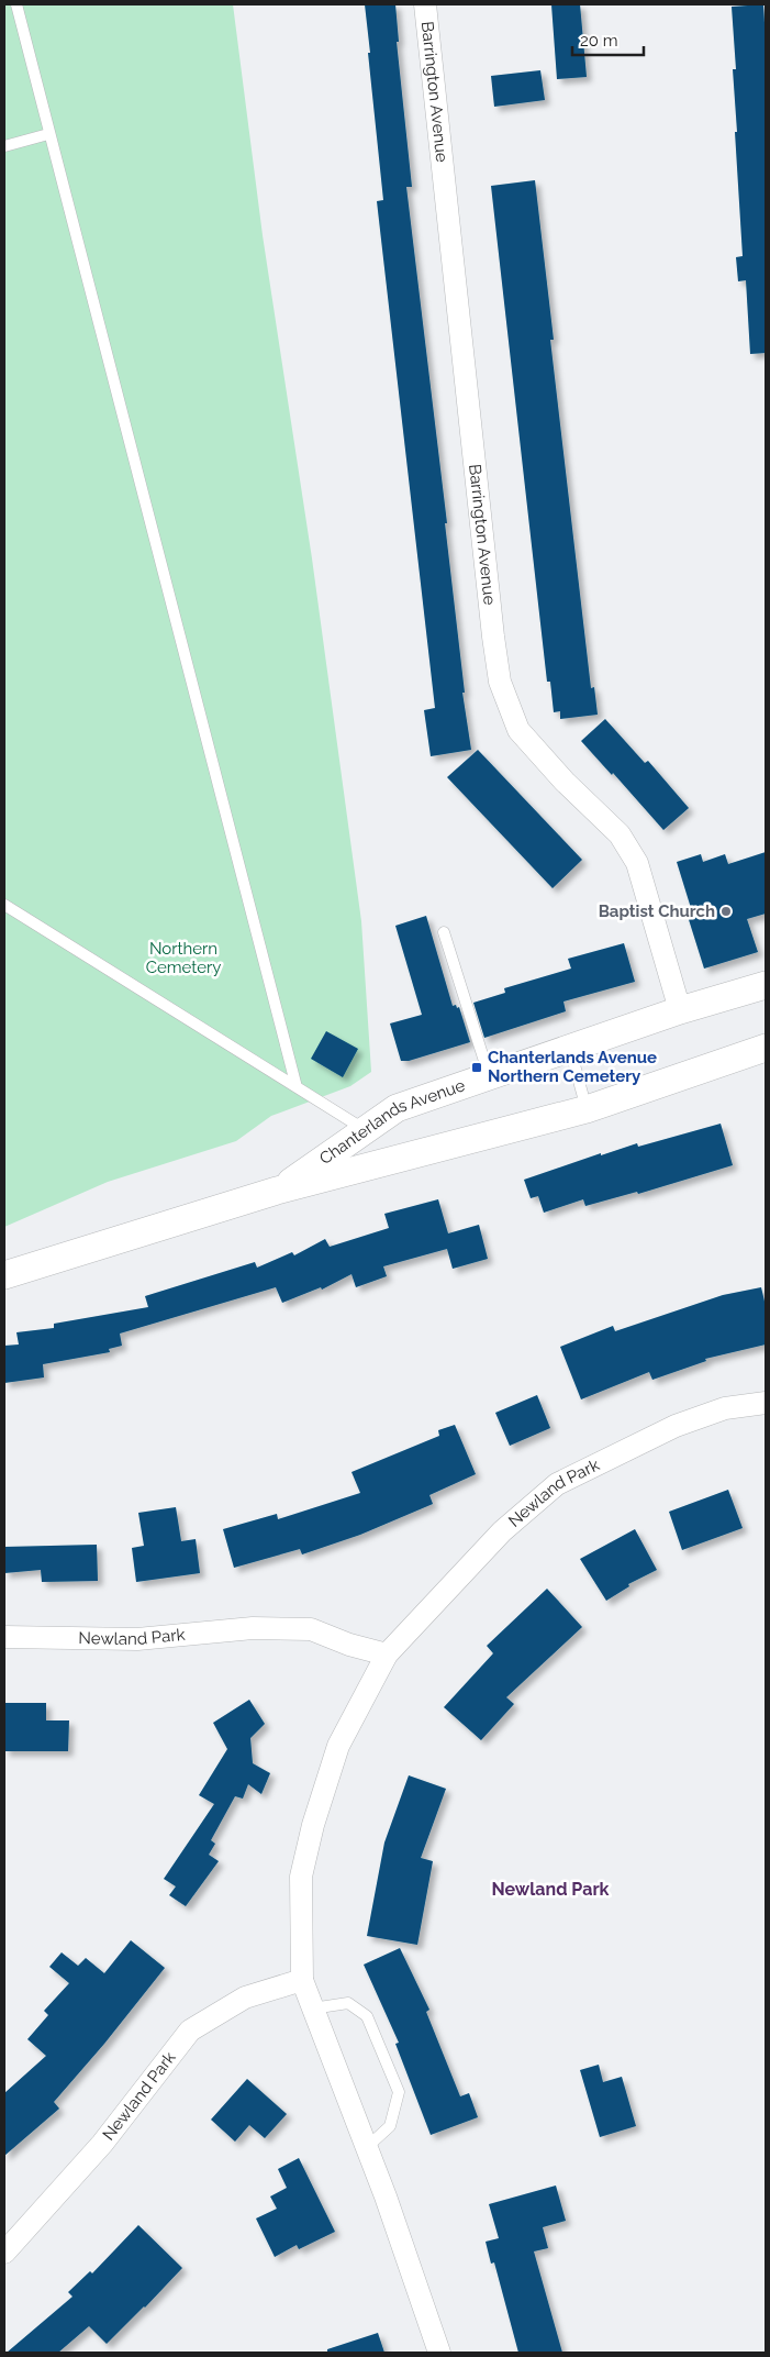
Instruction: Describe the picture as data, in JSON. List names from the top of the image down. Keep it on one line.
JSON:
{"streets":{"street":["Barrington Avenue","Chanterlands Avenue","Newland Park"]},"crossings":[["Barrington Avenue","Chanterlands Avenue"]],"districts":["Newland Park"],"parks":["Northern Cemetery"],"places":{"other":["Baptist Church"],"transit":["Chanterlands Avenue Northern Cemetery"]},"scale_bar":"20 m"}
